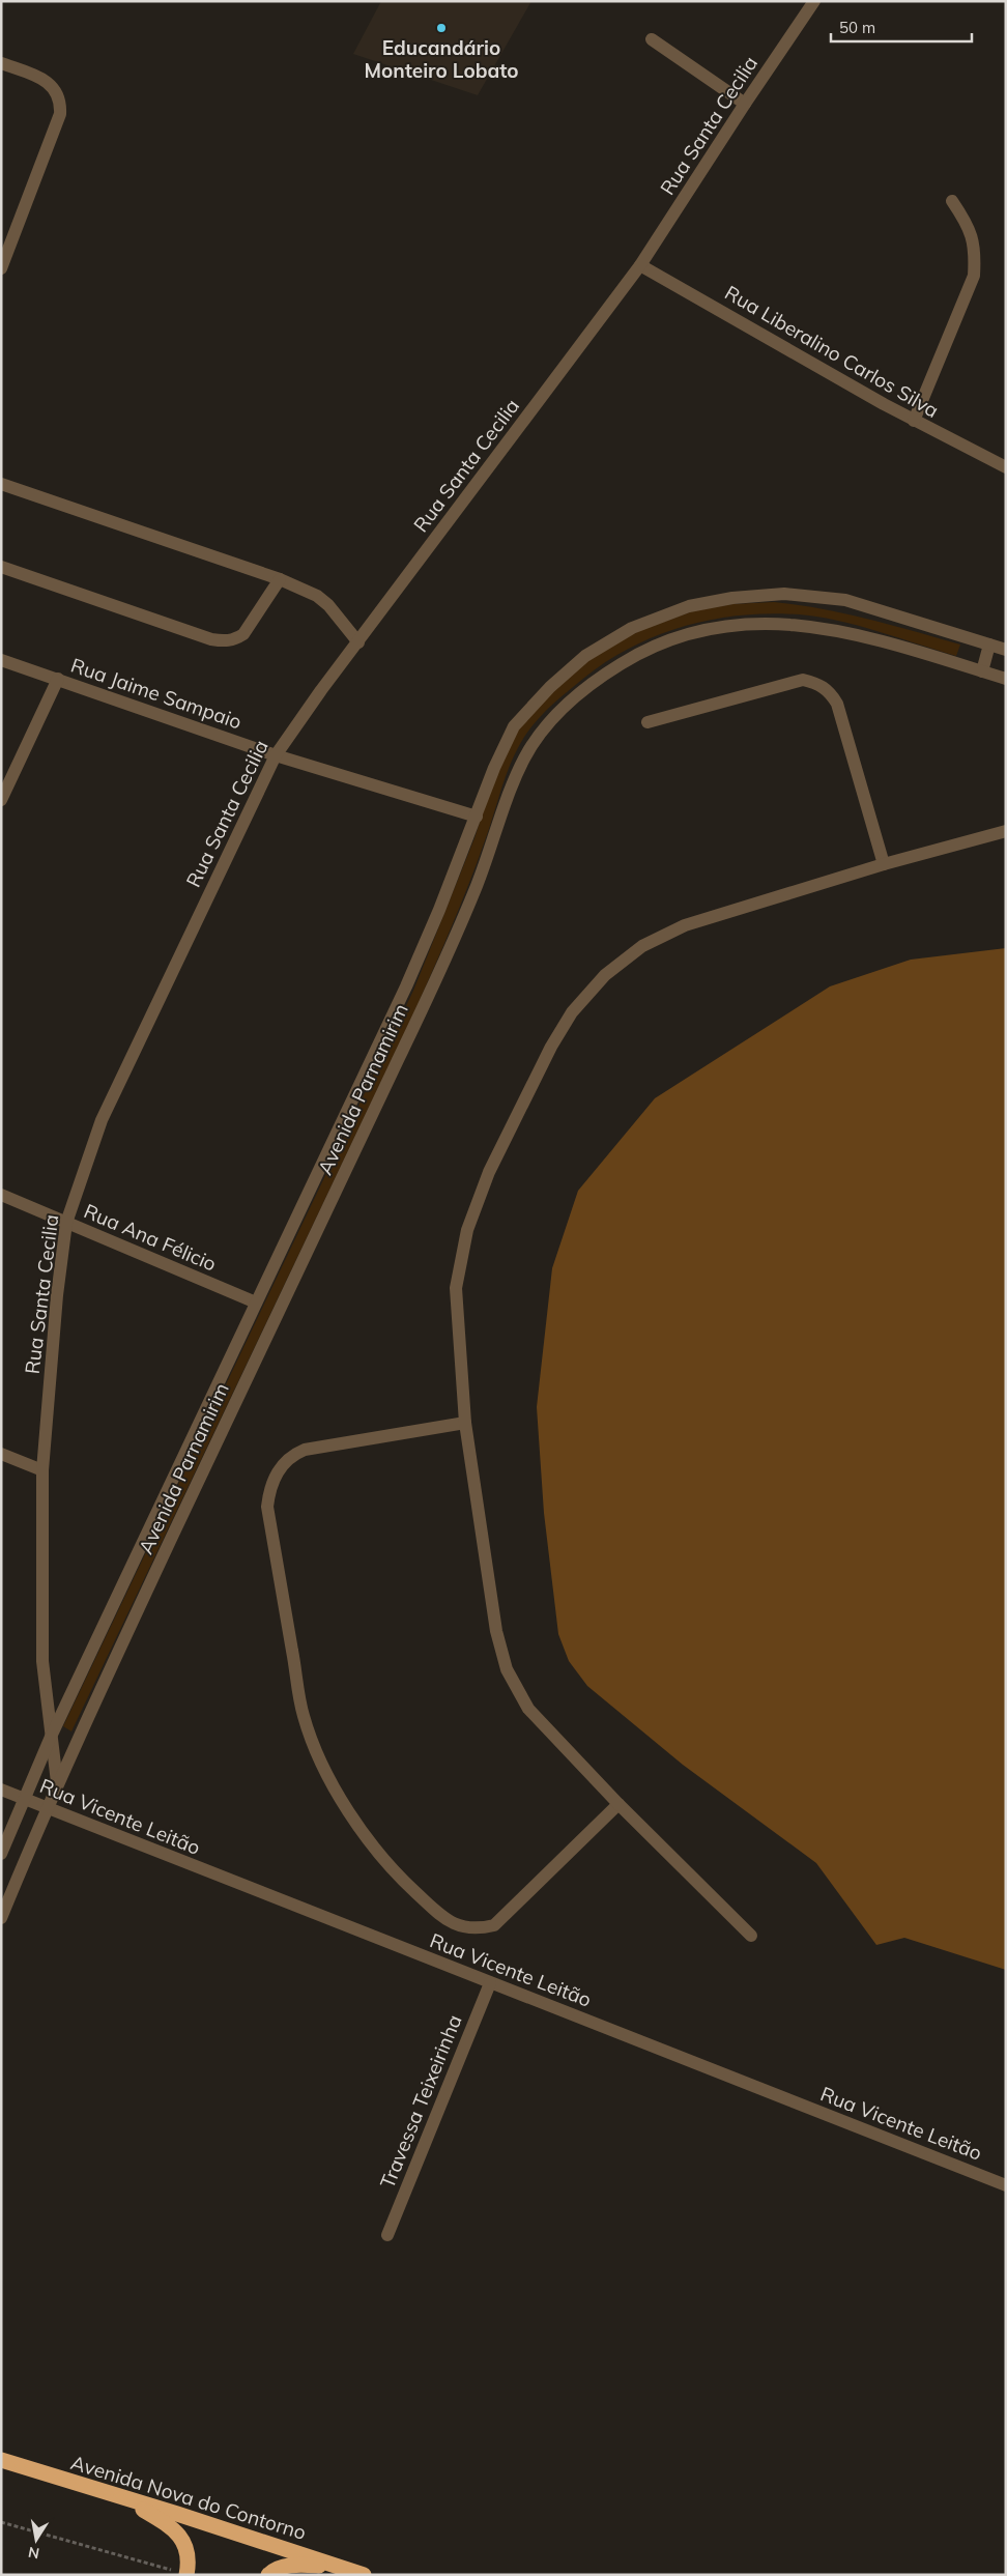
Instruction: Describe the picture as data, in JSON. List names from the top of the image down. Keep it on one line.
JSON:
{"streets":{"highway":["Avenida Nova do Contorno"],"street":["Rua Santa Cecilia","Rua Liberalino Carlos Silva","Rua Jaime Sampaio","Avenida Parnamirim","Rua Ana Félicio","Rua Vicente Leitão","Travessa Teixeirinha"]},"crossings":[["Rua Santa Cecilia","Rua Liberalino Carlos Silva"],["Rua Santa Cecilia","Rua Jaime Sampaio"],["Rua Santa Cecilia","Avenida Parnamirim"],["Rua Santa Cecilia","Rua Ana Félicio"],["Rua Jaime Sampaio","Avenida Parnamirim"],["Avenida Parnamirim","Rua Ana Félicio"],["Avenida Parnamirim","Rua Vicente Leitão"],["Rua Vicente Leitão","Travessa Teixeirinha"]],"places":["Educandário Monteiro Lobato"],"scale_bar":"50 m","north":"bottom"}
